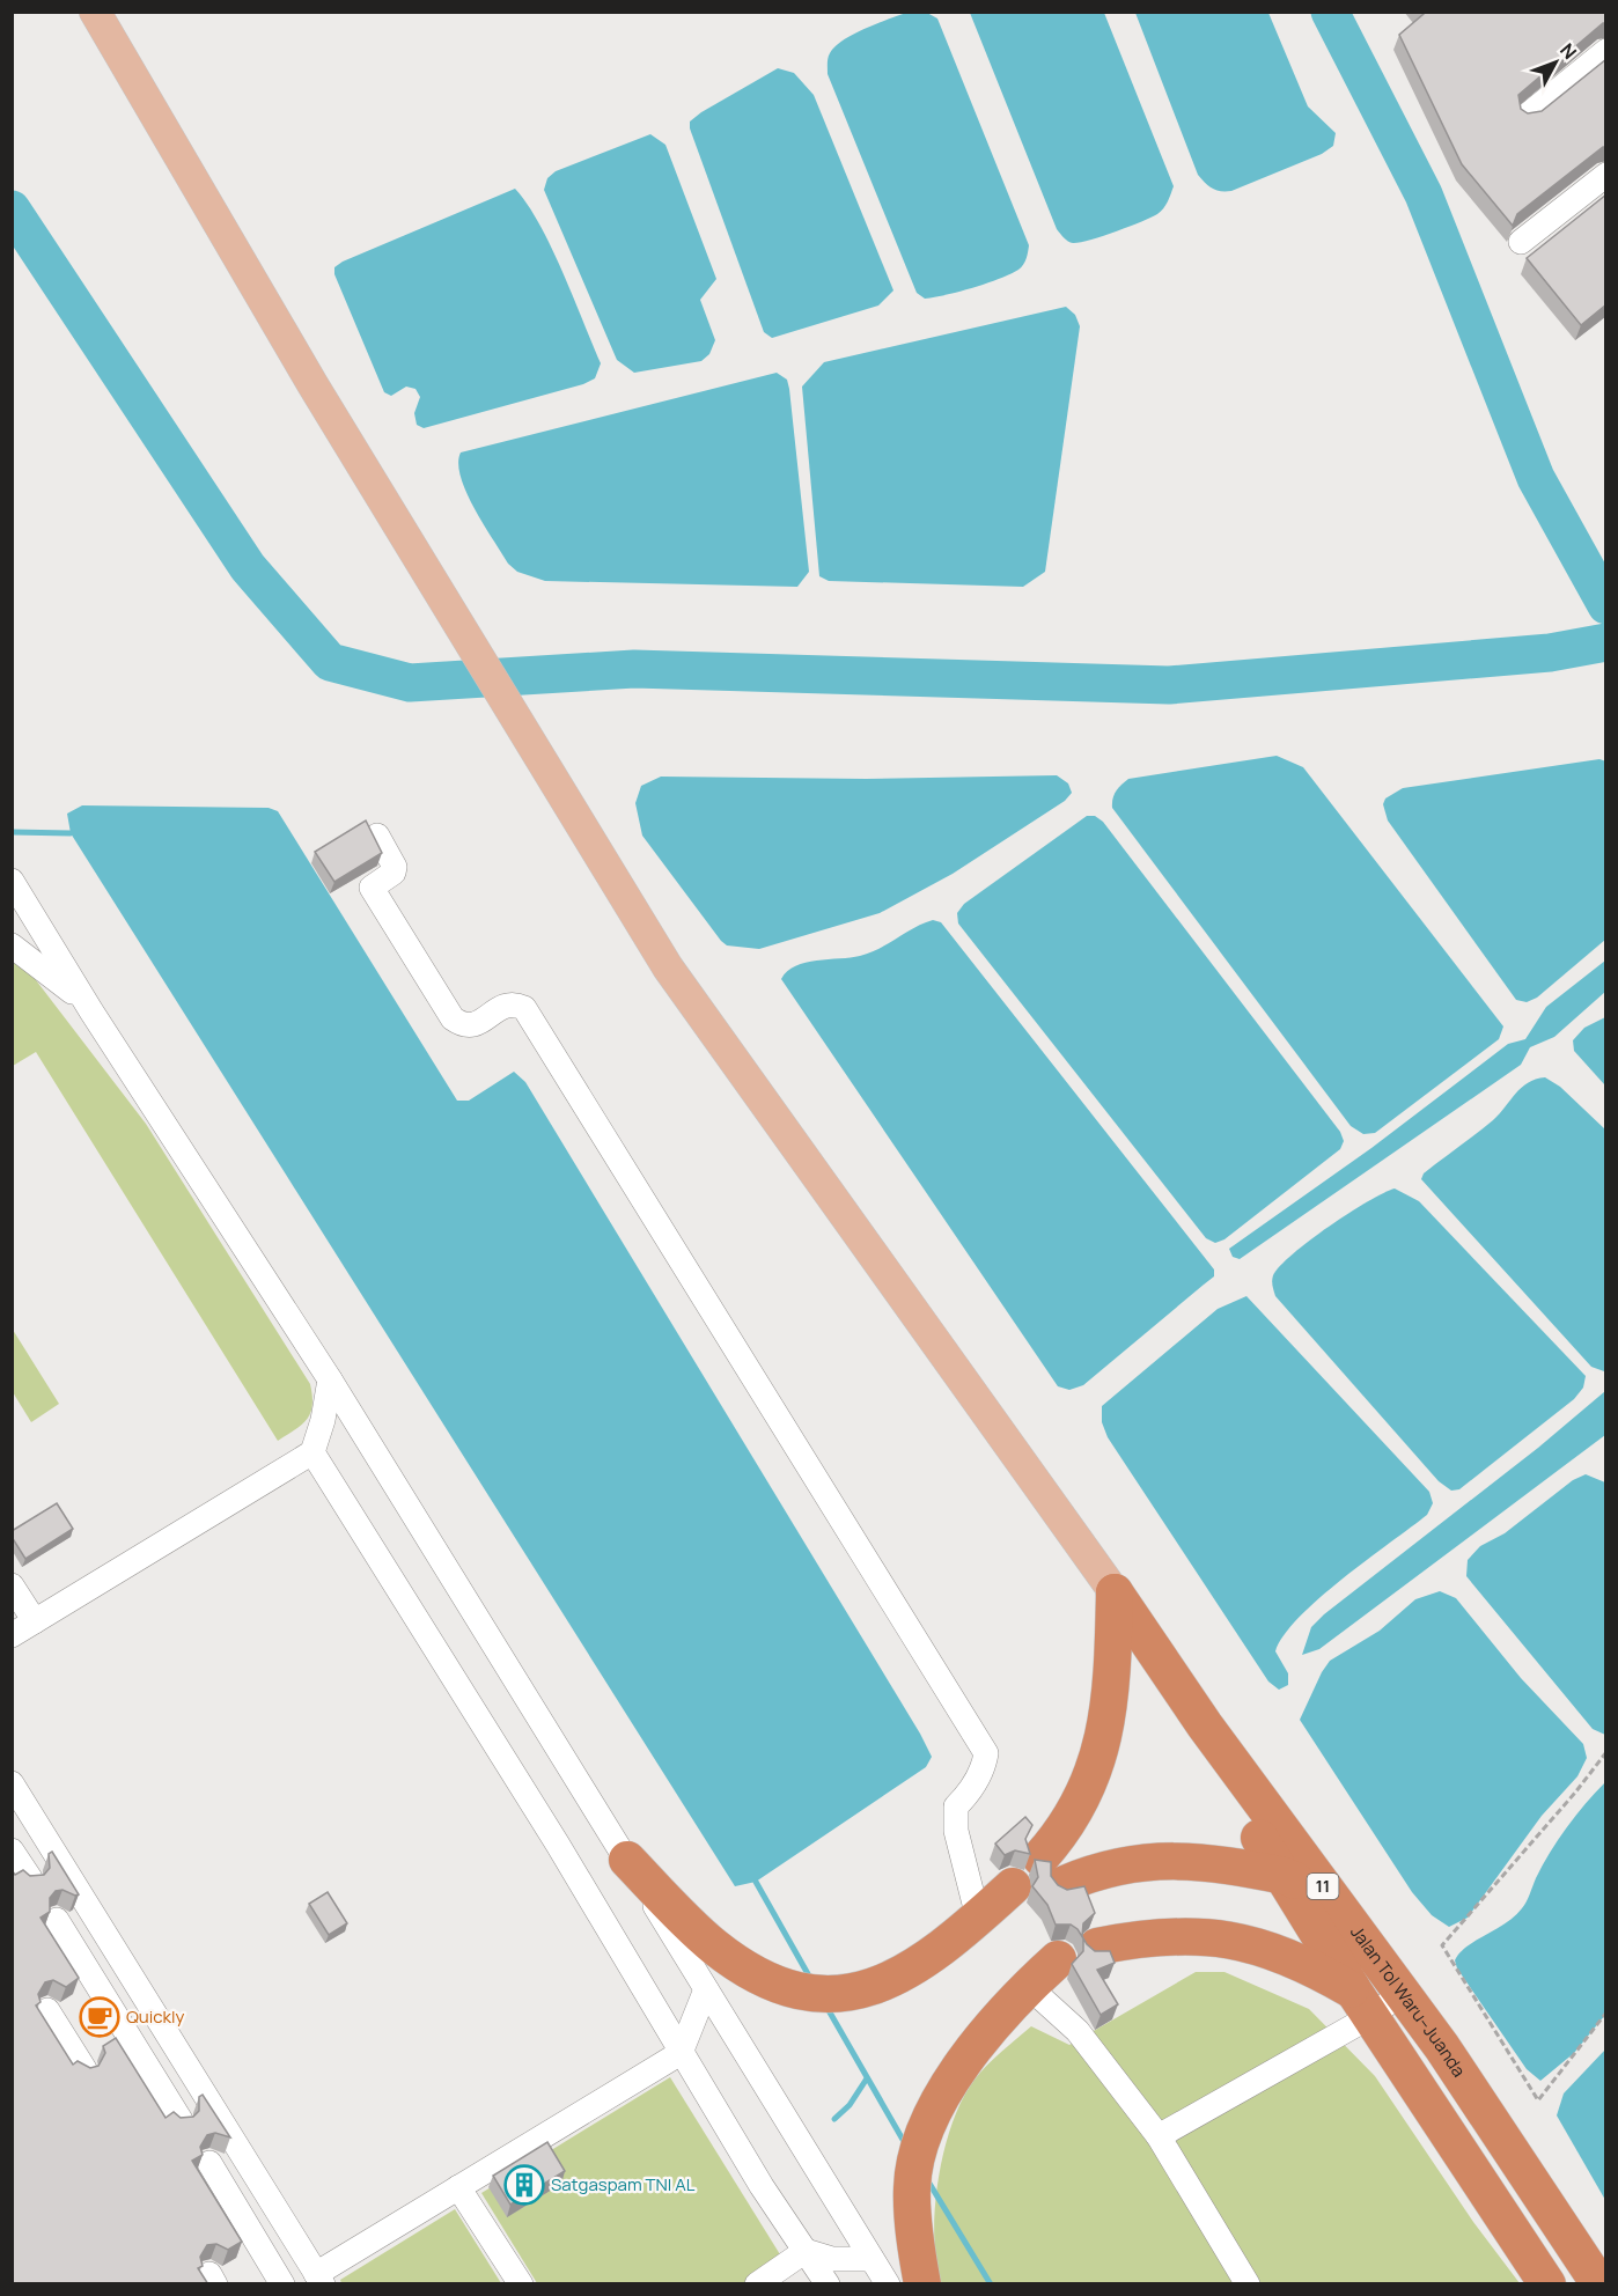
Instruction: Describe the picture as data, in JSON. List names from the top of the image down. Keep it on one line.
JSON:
{"streets":{"highway":["11","Jalan Tol Waru–Juanda"]},"places":{"cafe":["Quickly"],"building":["Satgaspam TNI AL"]},"north":"top right"}
